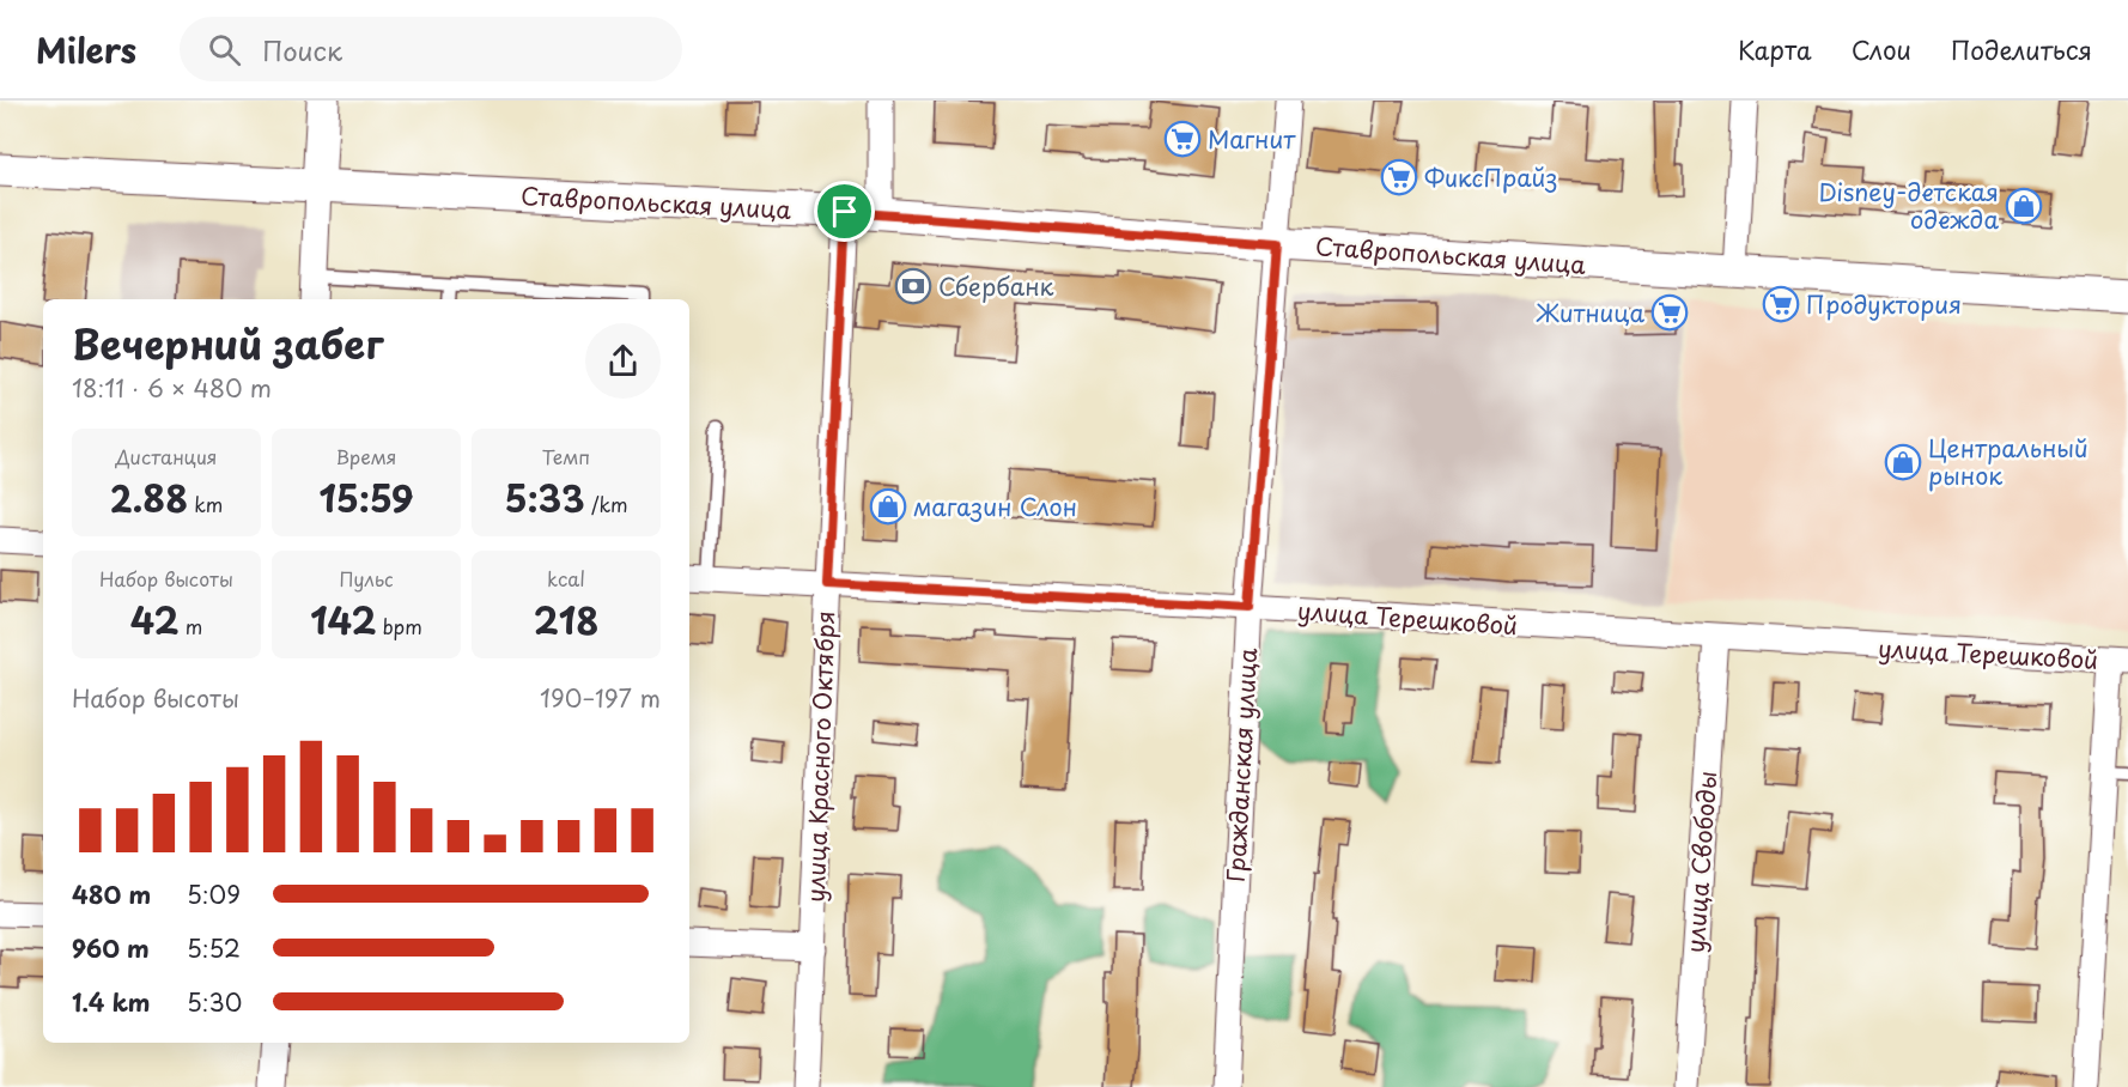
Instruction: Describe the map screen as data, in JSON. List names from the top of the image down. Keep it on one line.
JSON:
{"streets":{"street":["Ставропольская улица","улица Терешковой","улица Красного Октября","Гражданская улица","улица Свободы"]},"crossings":[["Ставропольская улица","улица Красного Октября"],["Ставропольская улица","Гражданская улица"],["улица Терешковой","улица Красного Октября"],["улица Терешковой","Гражданская улица"],["улица Терешковой","улица Свободы"]],"places":{"supermarket":["Магнит","ФиксПрайз","Продуктория","Житница"],"shop":["Disney-детская одежда","Центральный рынок","магазин Слон"],"bank":["Сбербанк"]},"page":{"header":"Milers","search":"Поиск","nav":["Карта","Слои","Поделиться"],"heading":["Вечерний забег","18:11 · 6 × 480 m"],"stats":[["Дистанция","2.88 km"],["Время","15:59"],["Темп","5:33 /km"],["Набор высоты","42 m"],["Пульс","142 bpm"],["kcal","218"]],"chart":["Набор высоты","190–197 m"],"list":[{"name":"480 m","note":"5:09"},{"name":"960 m","note":"5:52"},{"name":"1.4 km","note":"5:30"}]}}
